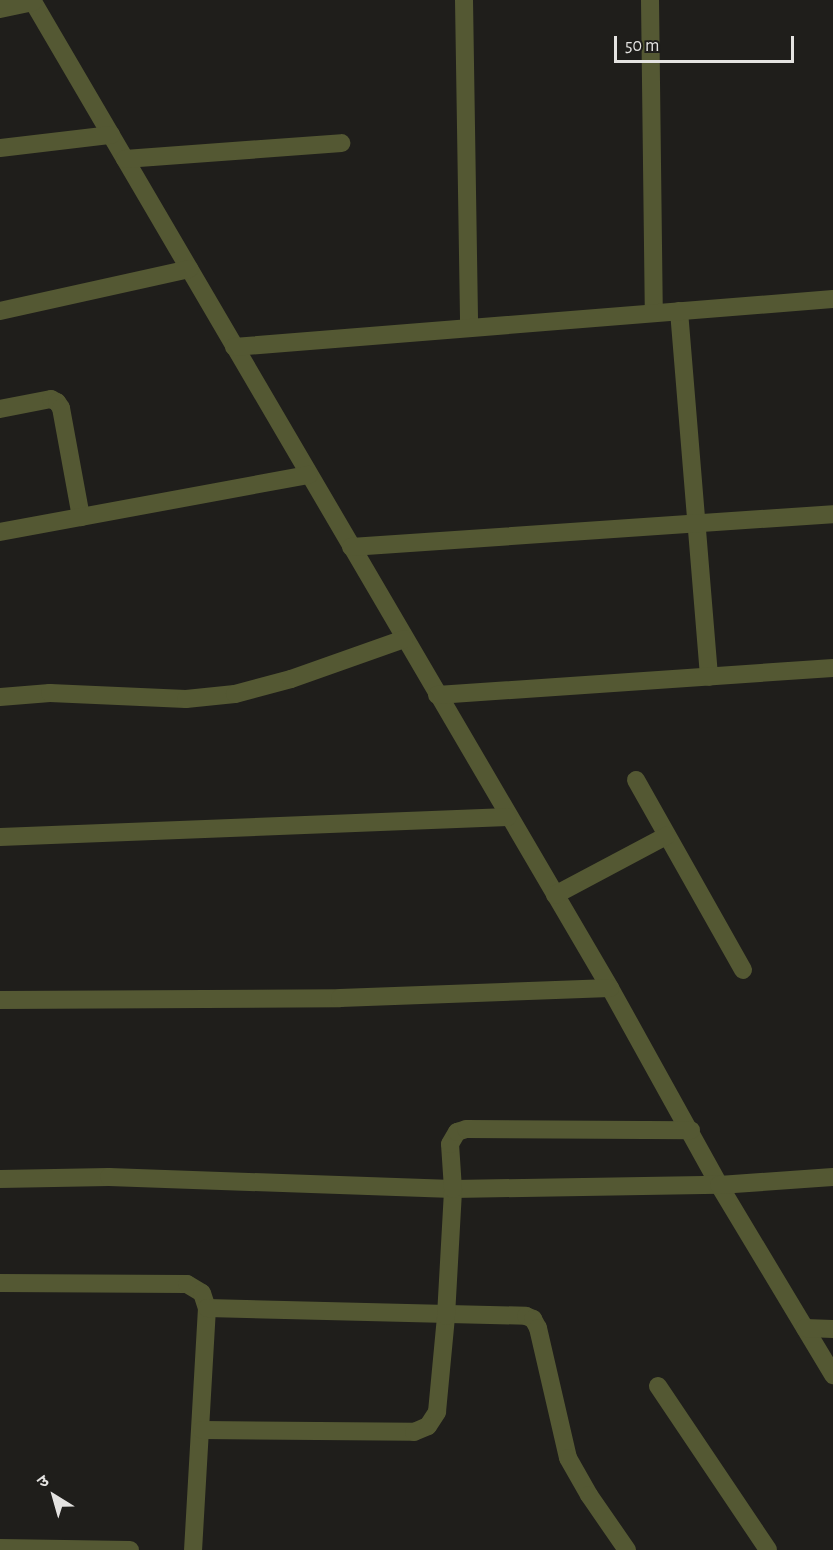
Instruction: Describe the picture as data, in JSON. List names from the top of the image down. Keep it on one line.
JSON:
{"scale_bar":"50 m","north":"top left"}
